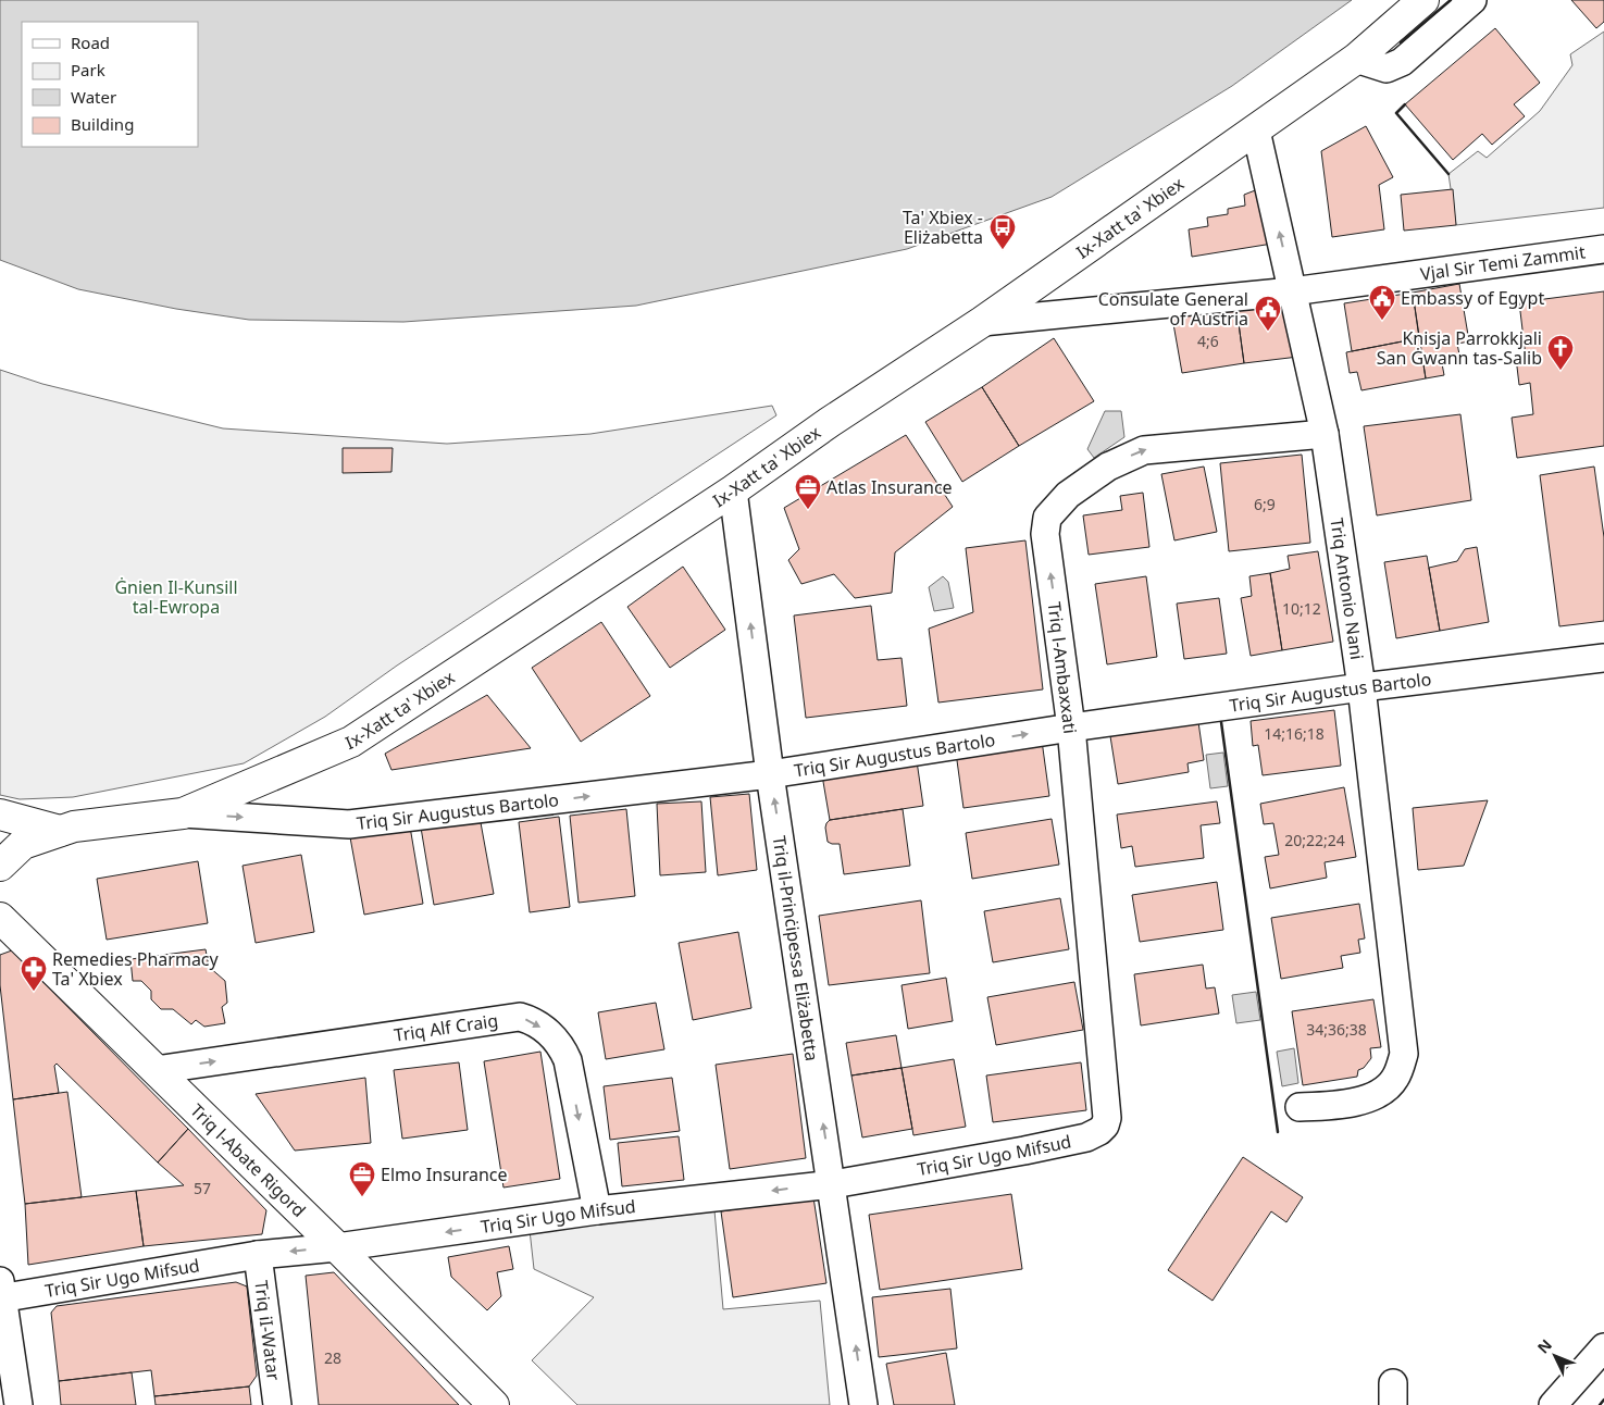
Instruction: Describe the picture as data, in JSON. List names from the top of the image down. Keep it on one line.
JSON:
{"streets":{"main road":["Ix-Xatt ta' Xbiex","Triq l-Abate Rigord"],"street":["Vjal Sir Temi Zammit","Triq Antonio Nani","Triq l-Ambaxxati","Triq Sir Augustus Bartolo","Triq il-Prinċipessa Eliżabetta","Triq Alf Craig","Triq Sir Ugo Mifsud","Triq iI-Watar"]},"crossings":[["Ix-Xatt ta' Xbiex","Vjal Sir Temi Zammit"],["Ix-Xatt ta' Xbiex","Triq Antonio Nani"],["Ix-Xatt ta' Xbiex","Triq Sir Augustus Bartolo"],["Ix-Xatt ta' Xbiex","Triq il-Prinċipessa Eliżabetta"],["Vjal Sir Temi Zammit","Triq Antonio Nani"],["Triq Antonio Nani","Triq l-Ambaxxati"],["Triq Antonio Nani","Triq Sir Augustus Bartolo"],["Triq l-Ambaxxati","Triq Sir Augustus Bartolo"],["Triq l-Ambaxxati","Triq Sir Ugo Mifsud"],["Triq Sir Augustus Bartolo","Triq il-Prinċipessa Eliżabetta"],["Triq il-Prinċipessa Eliżabetta","Triq Sir Ugo Mifsud"],["Triq Alf Craig","Triq Sir Ugo Mifsud"],["Triq Alf Craig","Triq l-Abate Rigord"],["Triq Sir Ugo Mifsud","Triq l-Abate Rigord"],["Triq Sir Ugo Mifsud","Triq iI-Watar"]],"one_way":["Triq Sir Augustus Bartolo","Triq il-Prinċipessa Eliżabetta","Triq Sir Ugo Mifsud"],"parks":["Ġnien Il-Kunsill tal-Ewropa"],"places":{"bus stop":["Ta' Xbiex - Eliżabetta"],"public building":["Embassy of Egypt","Consulate General of Austria"],"church":["Knisja Parrokkjali San Ġwann tas-Salib"],"office":["Atlas Insurance","Elmo Insurance"],"pharmacy":["Remedies Pharmacy Ta' Xbiex"]},"house_numbers":["4;6","6;9","10;12","14;16;18","20;22;24","34;36;38","57","28"],"legend":["Road","Park","Water","Building"],"north":"top left"}
